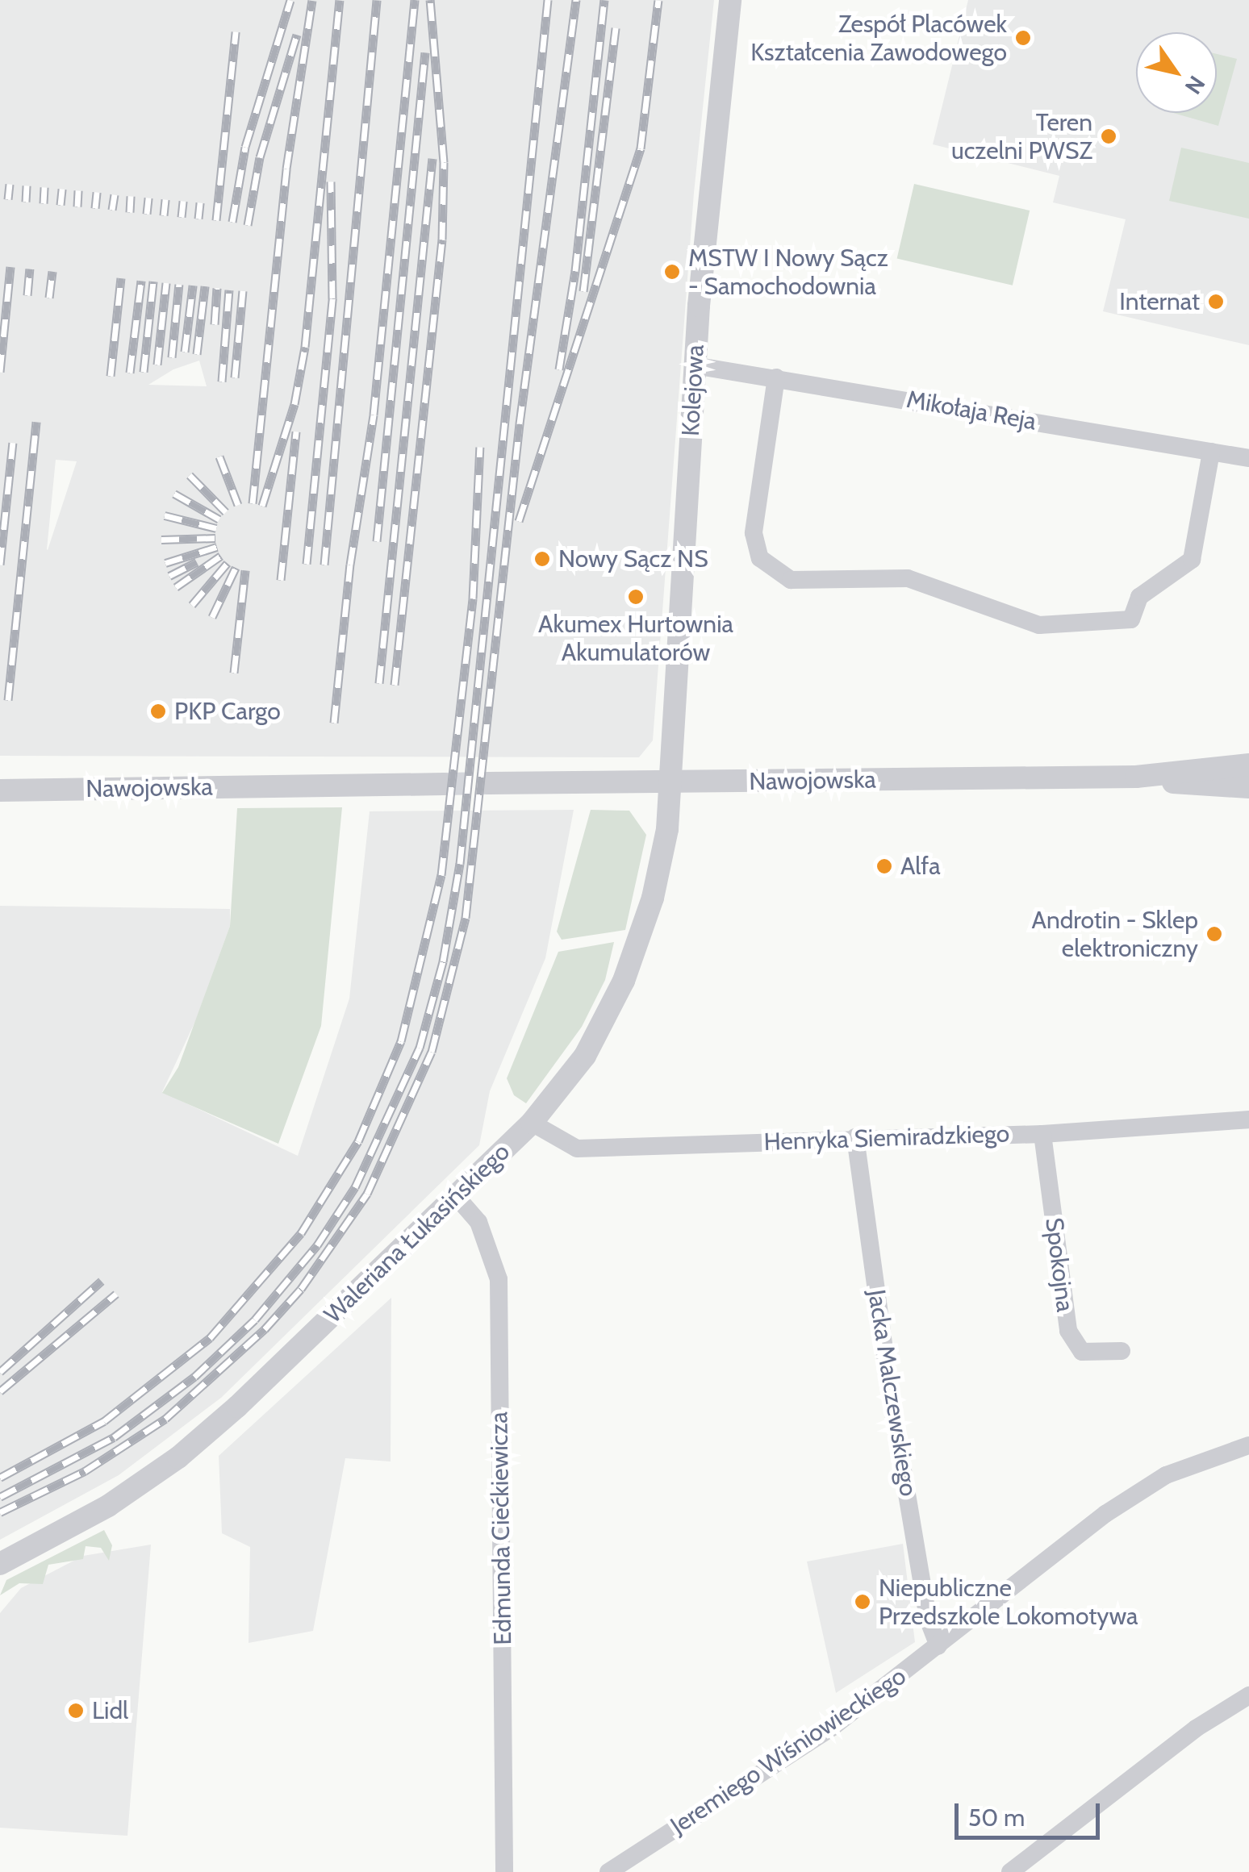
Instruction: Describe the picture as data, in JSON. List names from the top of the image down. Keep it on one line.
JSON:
{"streets":{"street":["Kolejowa","Mikołaja Reja","Nawojowska","Henryka Siemiradzkiego","Waleriana Łukasińskiego","Spokojna","Jacka Malczewskiego","Edmunda Ciećkiewicza","Jeremiego Wiśniowieckiego"]},"crossings":[["Kolejowa","Mikołaja Reja"],["Kolejowa","Nawojowska"],["Kolejowa","Waleriana Łukasińskiego"],["Nawojowska","Waleriana Łukasińskiego"],["Henryka Siemiradzkiego","Waleriana Łukasińskiego"],["Henryka Siemiradzkiego","Spokojna"],["Henryka Siemiradzkiego","Jacka Malczewskiego"],["Waleriana Łukasińskiego","Edmunda Ciećkiewicza"],["Jacka Malczewskiego","Jeremiego Wiśniowieckiego"]],"places":["Zespół Placówek Kształcenia Zawodowego","Teren uczelni PWSZ","MSTW I Nowy Sącz - Samochodownia","Internat","Nowy Sącz NS","Akumex Hurtownia Akumulatorów","PKP Cargo","Alfa","Androtin - Sklep elektroniczny","Niepubliczne Przedszkole Lokomotywa","Lidl"],"scale_bar":"50 m","north":"bottom right"}
